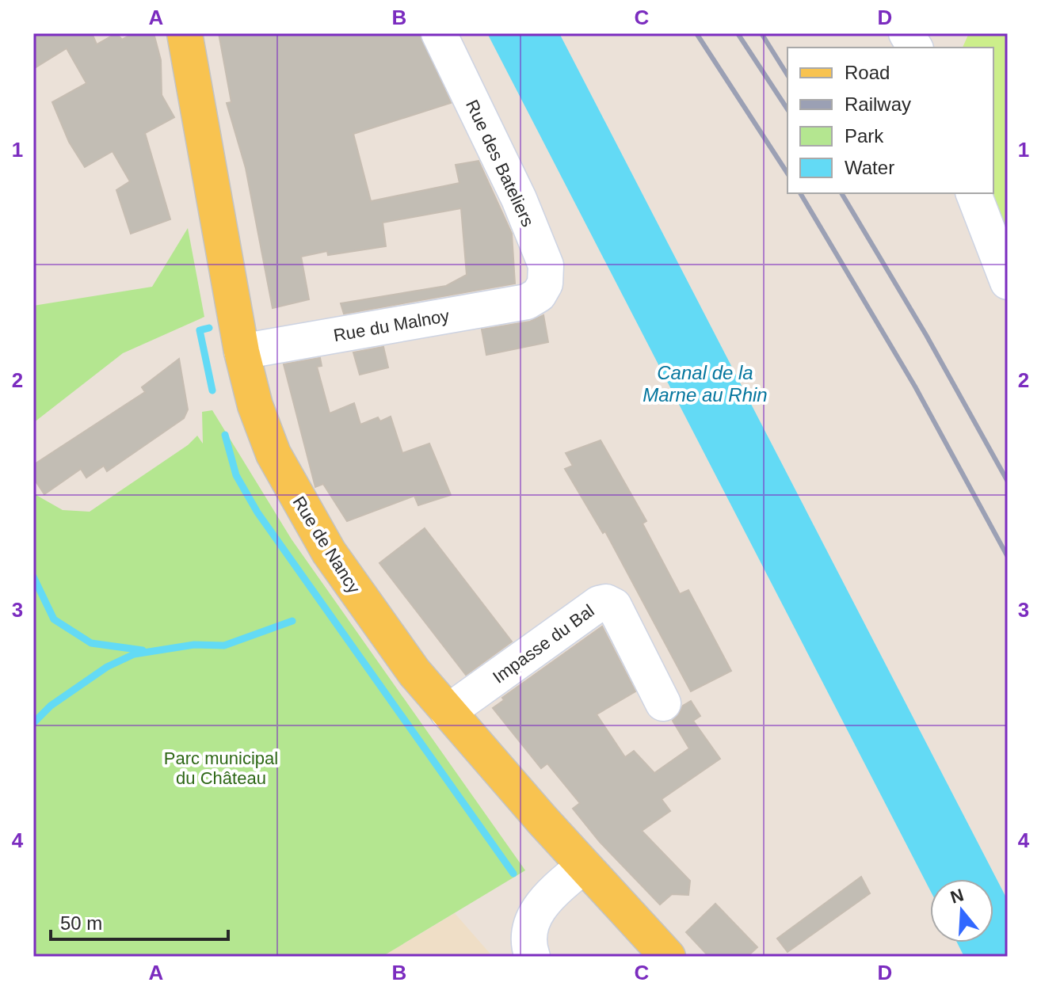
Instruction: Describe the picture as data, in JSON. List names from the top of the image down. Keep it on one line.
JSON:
{"streets":{"main road":["Rue de Nancy"],"street":["Rue des Bateliers","Rue du Malnoy","Impasse du Bal"]},"crossings":[["Rue des Bateliers","Rue du Malnoy"],["Rue du Malnoy","Rue de Nancy"],["Rue de Nancy","Impasse du Bal"]],"water":["Canal de la Marne au Rhin"],"parks":["Parc municipal du Château"],"legend":["Road","Railway","Park","Water"],"scale_bar":"50 m","north":"top","grid":{"columns":["A","B","C","D"],"rows":["1","2","3","4"]}}
